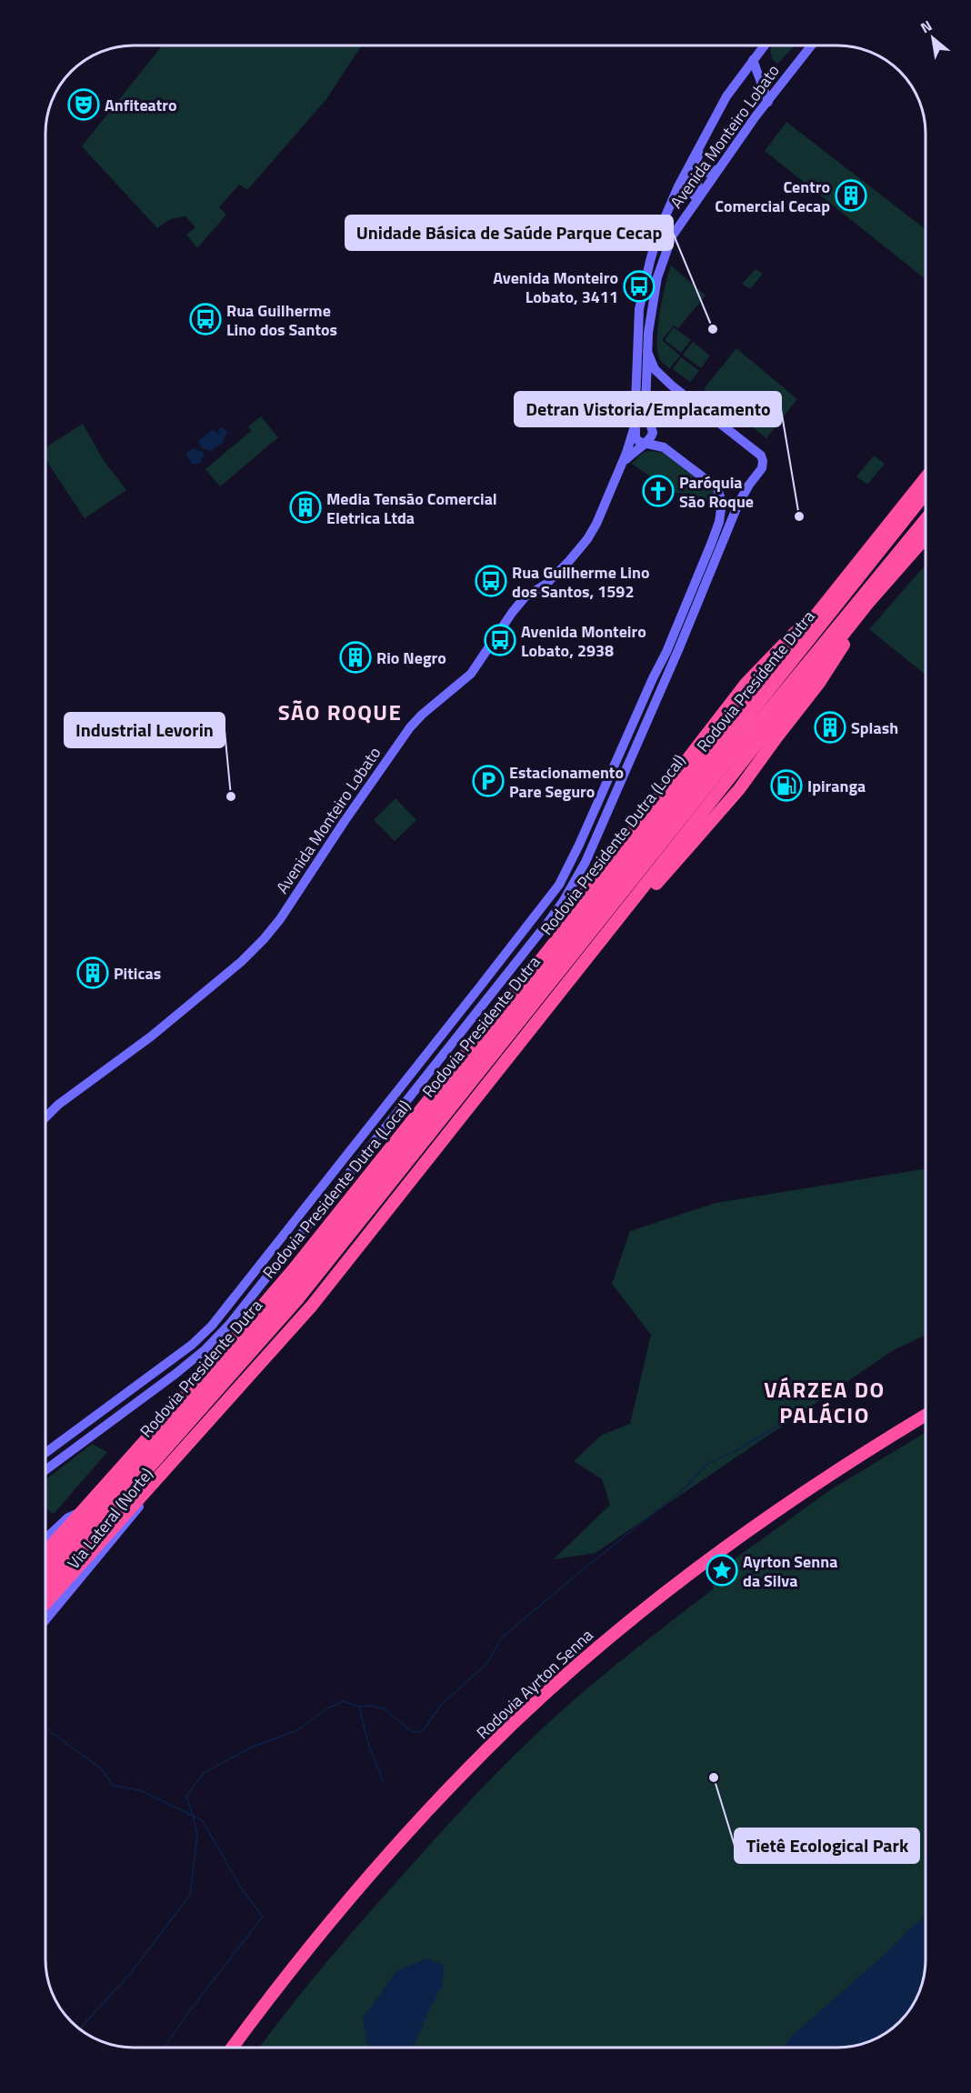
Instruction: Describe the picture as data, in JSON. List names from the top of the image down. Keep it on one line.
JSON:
{"streets":{"highway":["Rodovia Presidente Dutra","Rodovia Presidente Dutra (Local)","Rodovia Ayrton Senna"],"main road":["Avenida Monteiro Lobato","Via Lateral (Norte)"]},"districts":["SÃO ROQUE","VÁRZEA DO PALÁCIO"],"places":{"theatre":["Anfiteatro"],"building":["Centro Comercial Cecap","Media Tensão Comercial Eletrica Ltda","Rio Negro","Splash","Piticas"],"bus stop":["Avenida Monteiro Lobato, 3411","Rua Guilherme Lino dos Santos","Rua Guilherme Lino dos Santos, 1592","Avenida Monteiro Lobato, 2938"],"other":["Unidade Básica de Saúde Parque Cecap","Detran Vistoria/Emplacamento","Industrial Levorin","Tietê Ecological Park"],"church":["Paróquia São Roque"],"parking":["Estacionamento Pare Seguro"],"fuel station":["Ipiranga"],"place":["Ayrton Senna da Silva"]},"north":"top left"}
